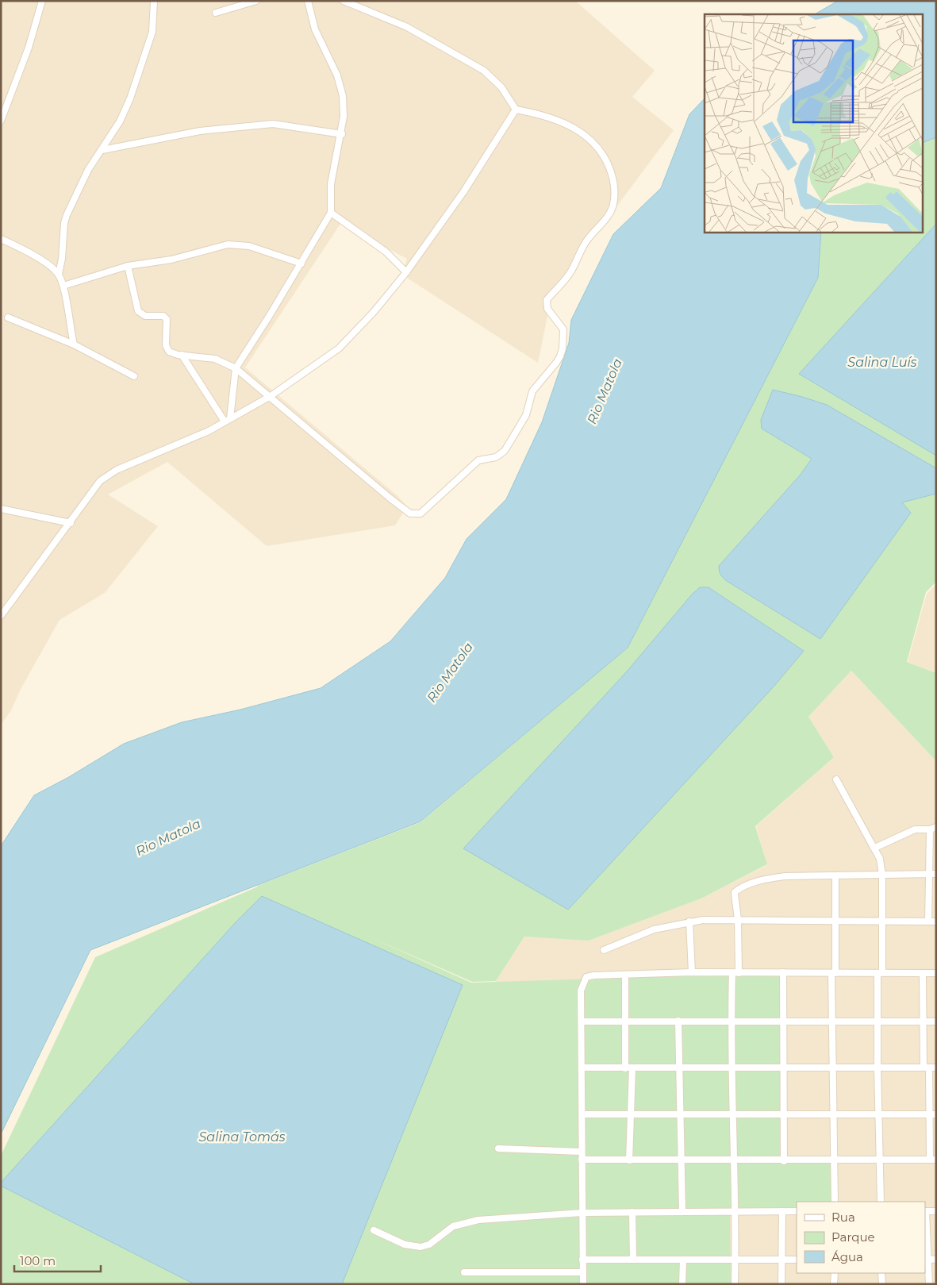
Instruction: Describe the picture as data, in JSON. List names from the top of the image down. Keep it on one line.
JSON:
{"water":["Salina Luís","Rio Matola","Salina Tomás"],"legend":["Rua","Parque","Água"],"scale_bar":"100 m"}
